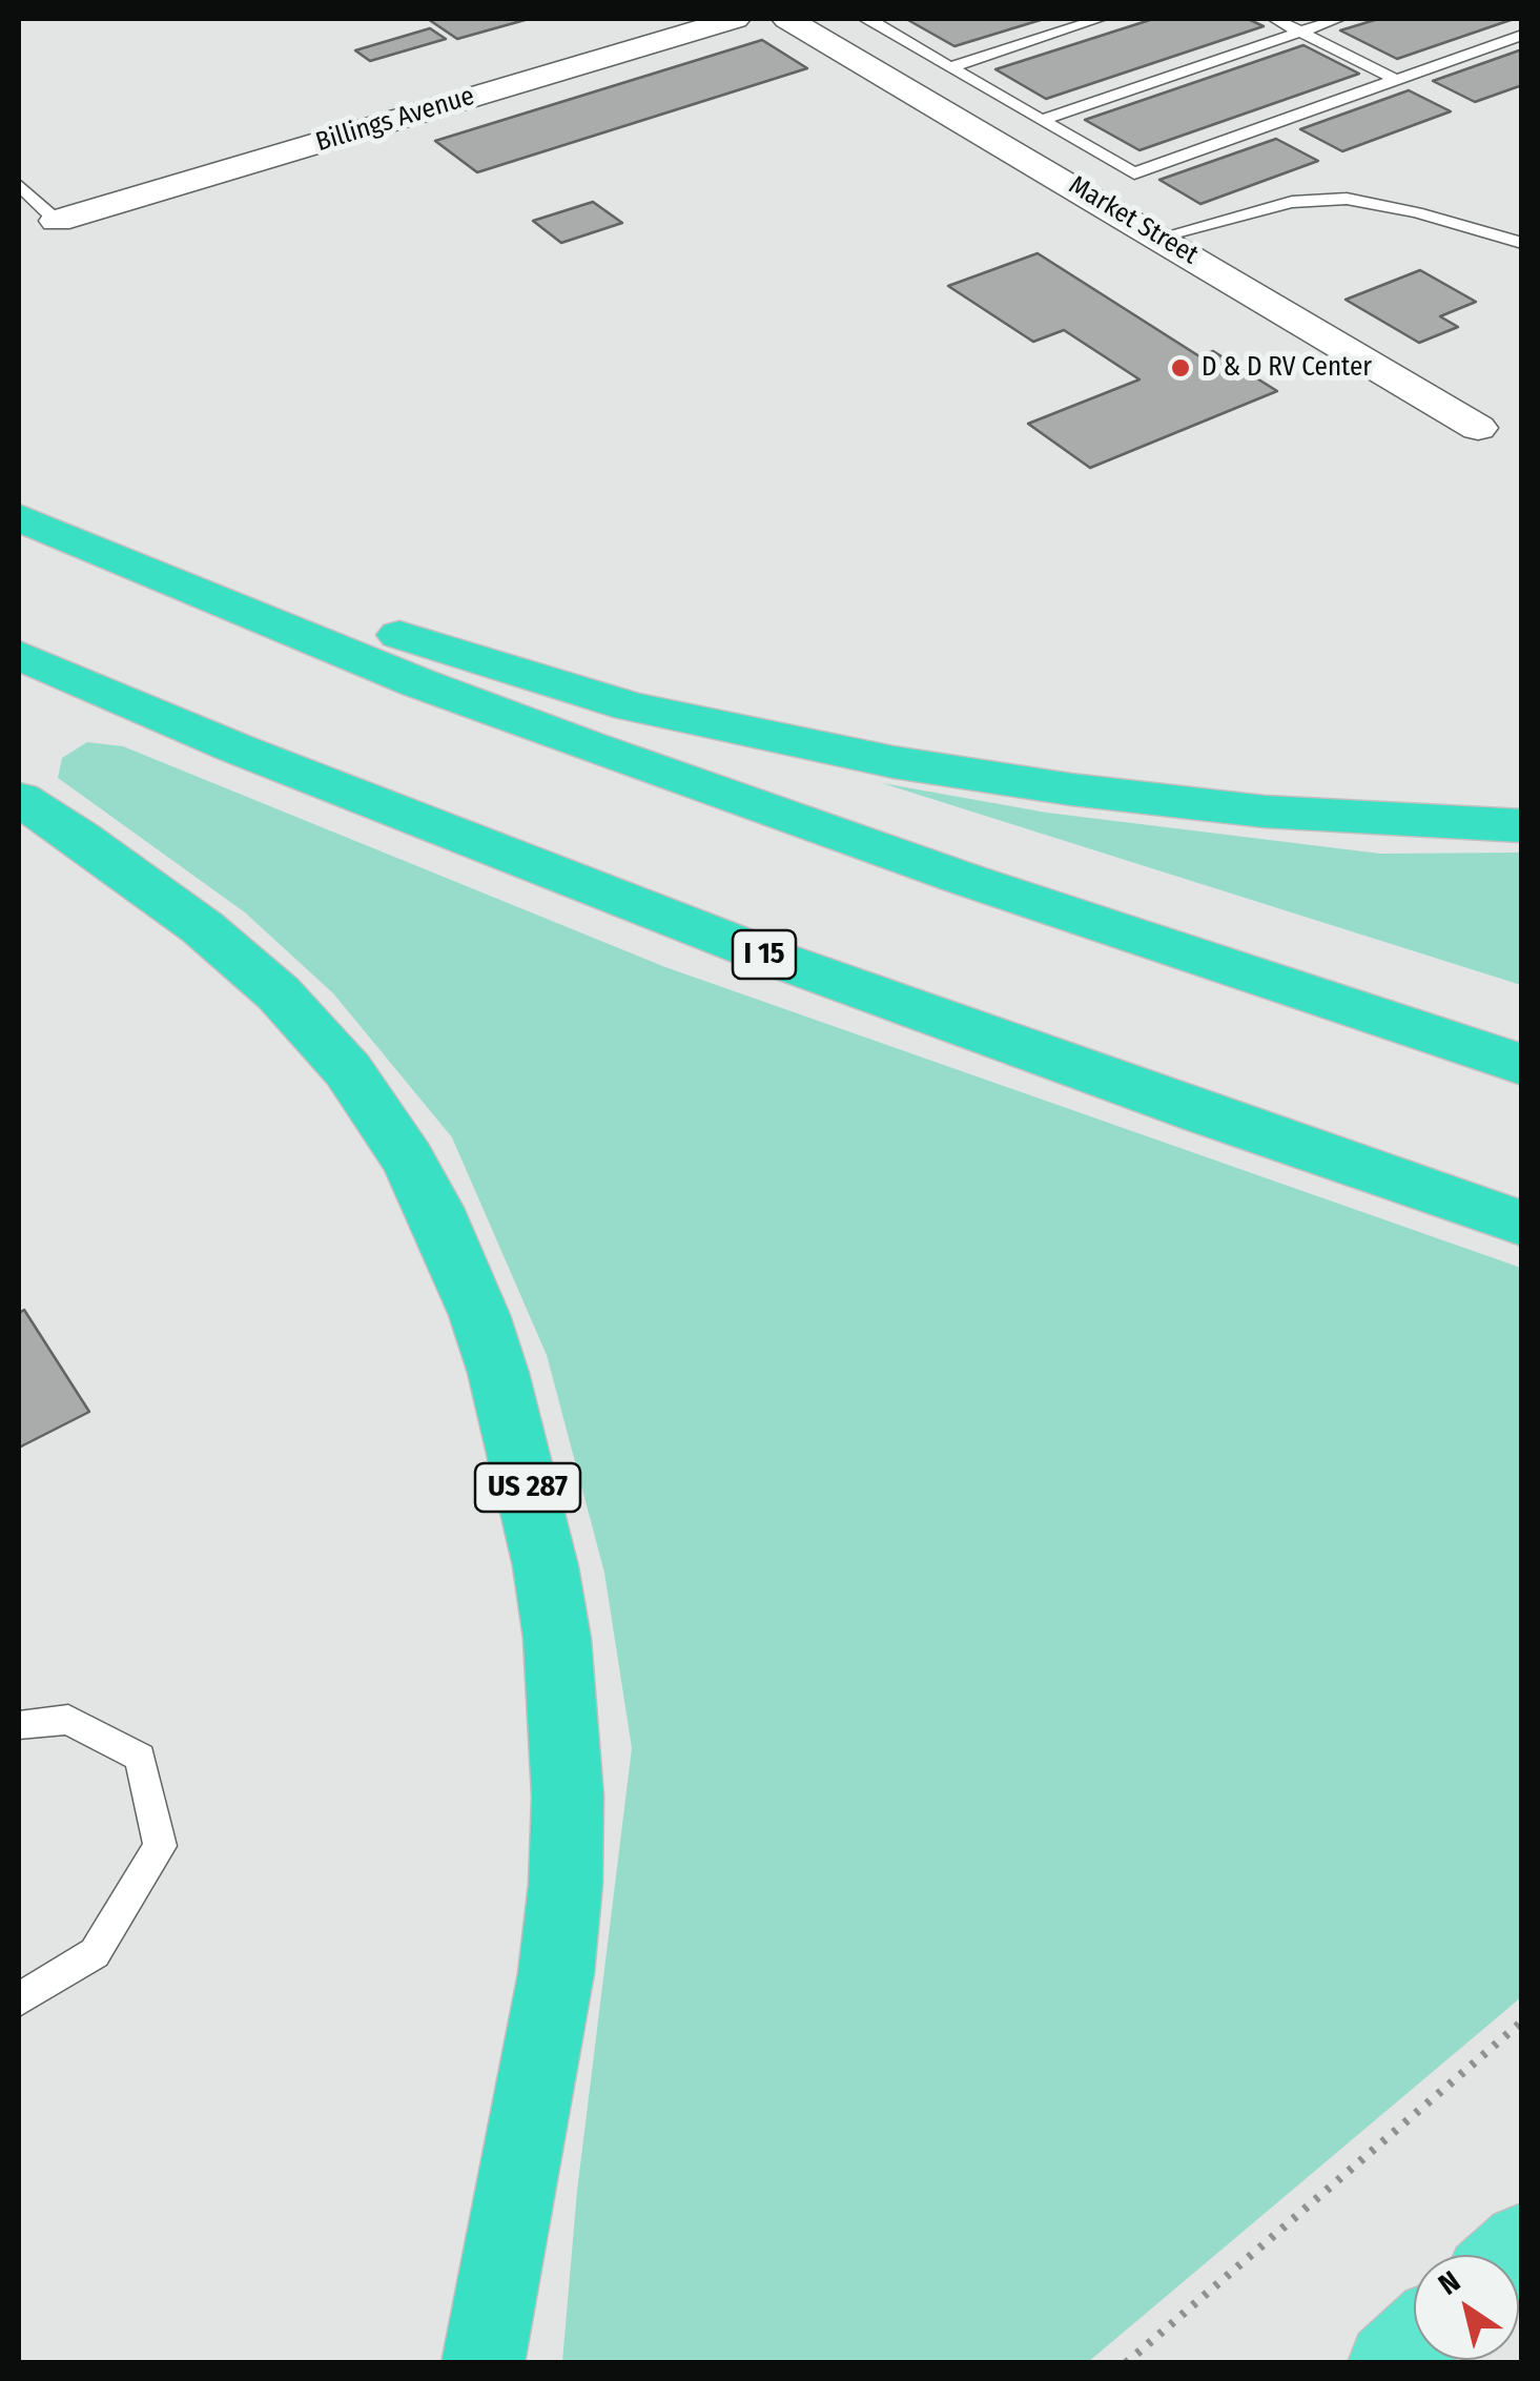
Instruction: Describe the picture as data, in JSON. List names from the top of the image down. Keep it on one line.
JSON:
{"streets":{"highway":["I 15","US 287"],"street":["Billings Avenue","Market Street"]},"places":["D & D RV Center"],"north":"top left"}
